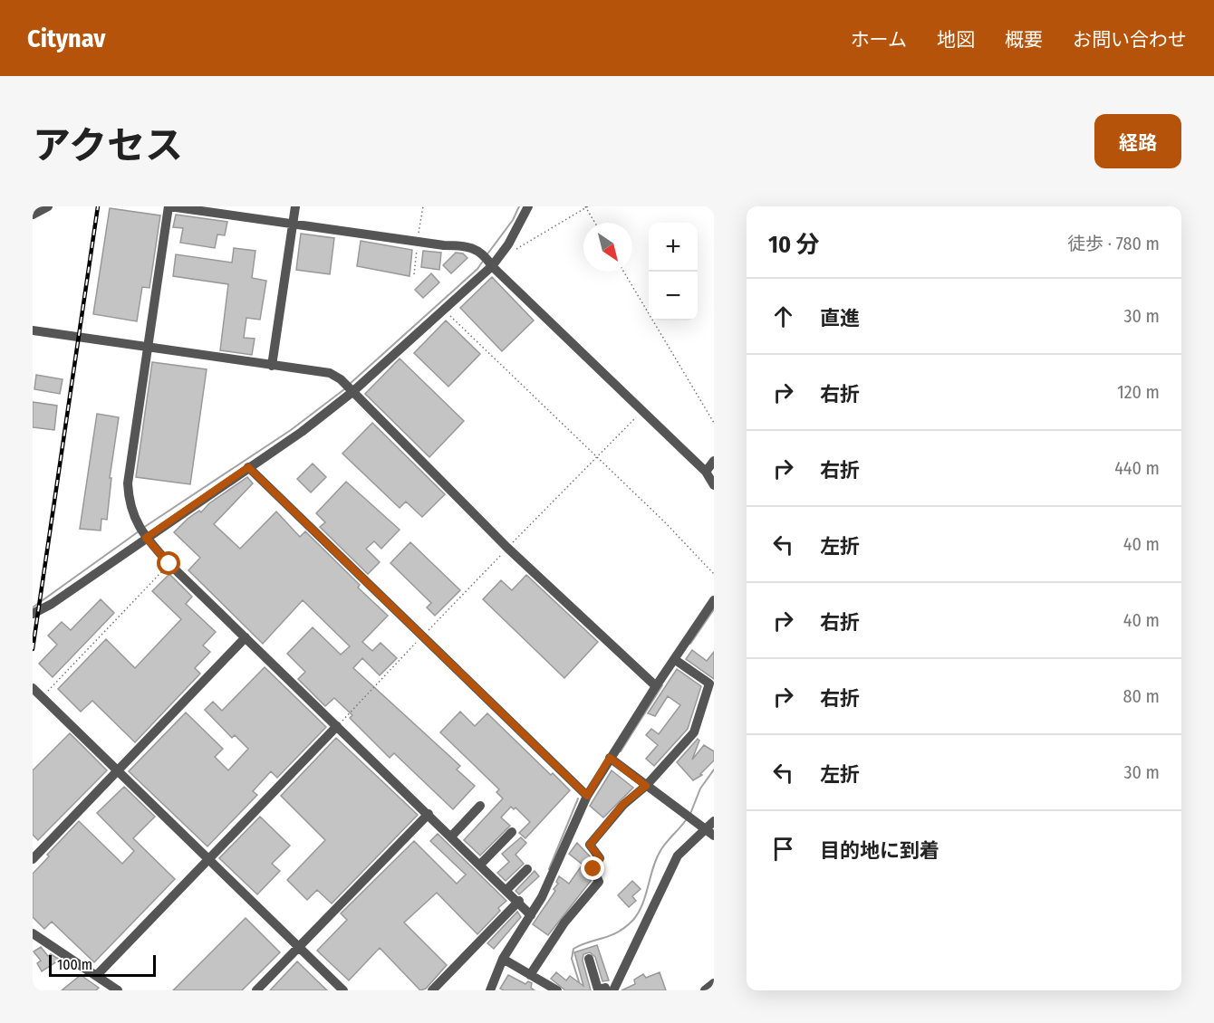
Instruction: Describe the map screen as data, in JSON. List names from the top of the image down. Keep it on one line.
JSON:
{"scale_bar":"100 m","north":"bottom right","page":{"header":"Citynav","nav":["ホーム","地図","概要","お問い合わせ"],"title":"アクセス","buttons":"経路","heading":["10 分","徒歩 · 780 m"],"map_buttons":["+","−"],"list":[["直進","30 m"],["右折","120 m"],["右折","440 m"],["左折","40 m"],["右折","40 m"],["右折","80 m"],["左折","30 m"],"目的地に到着"],"scale":"100 m"}}
